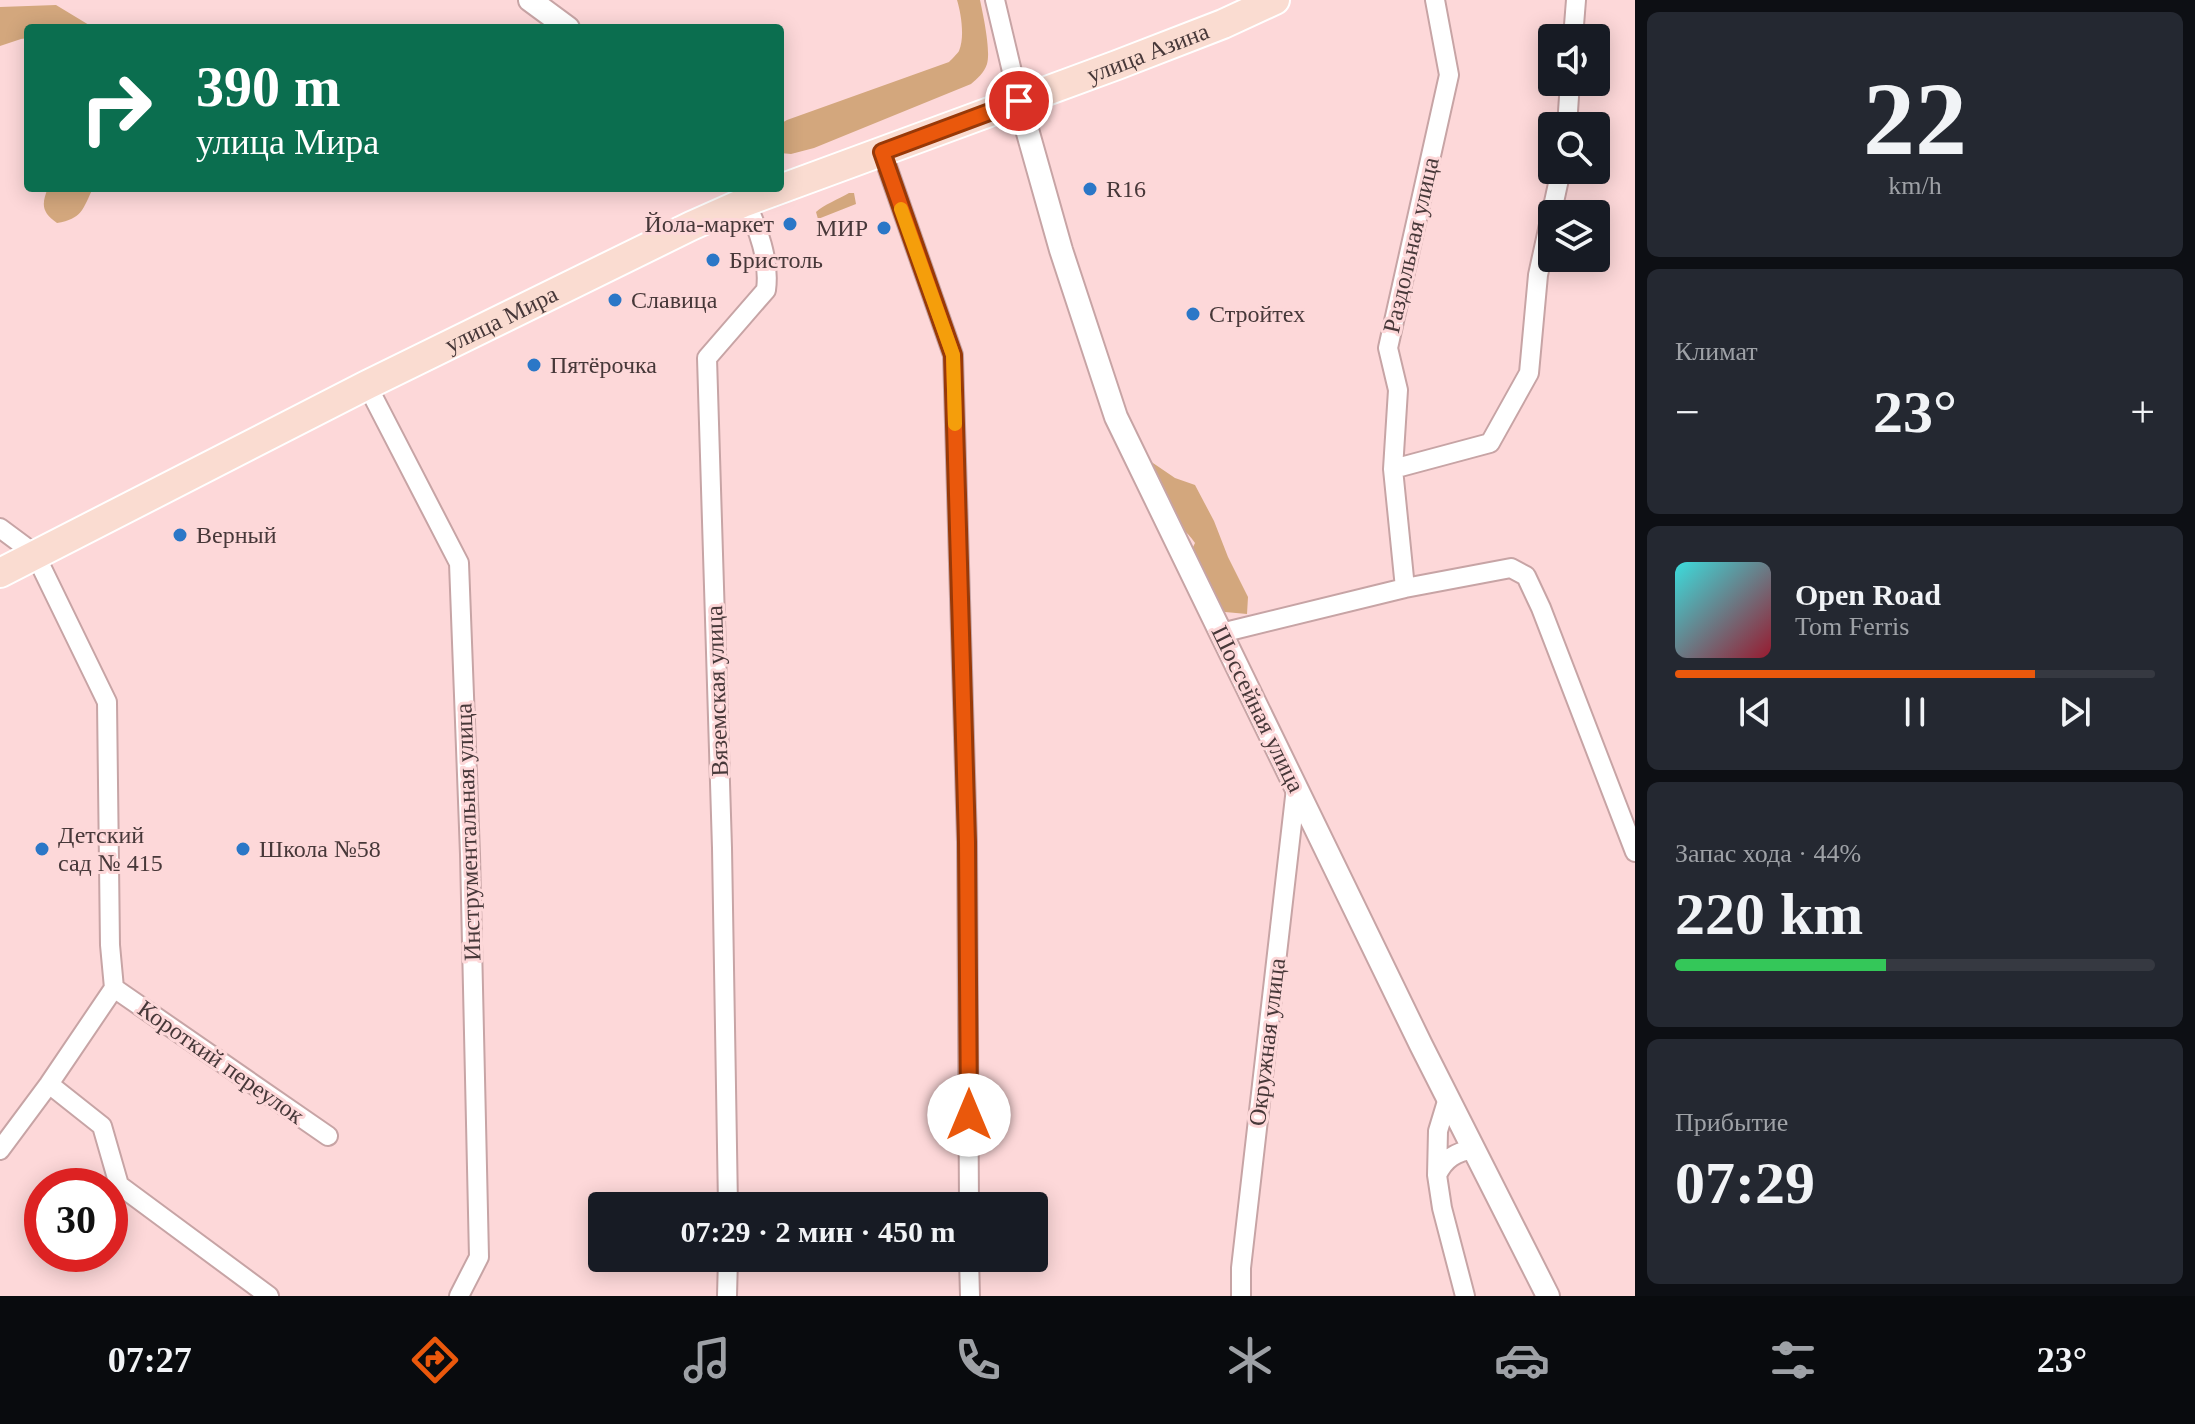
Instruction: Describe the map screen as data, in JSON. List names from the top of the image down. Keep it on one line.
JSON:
{"streets":{"main road":["улица Азина","улица Мира"],"street":["Раздольная улица","Вяземская улица","Шоссейная улица","Инструментальная улица","Окружная улица","Короткий переулок"]},"crossings":[["улица Азина","улица Мира"],["улица Азина","Шоссейная улица"],["улица Мира","Вяземская улица"],["улица Мира","Шоссейная улица"],["улица Мира","Инструментальная улица"],["Шоссейная улица","Окружная улица"]],"places":["R16","Йола-маркет","МИР","Бристоль","Славица","Стройтех","Пятёрочка","Верный","Детский сад № 415","Школа №58"],"page":{"tile":[["22","km/h"],"Климат",["Запас хода · 44%","220 km"],["Прибытие","07:29"]],"turn":["390 m","улица Мира"],"heat":["−","23°","+"],"song":["Open Road","Tom Ferris"],"limit":"30","trip":"07:29 · 2 мин · 450 m","tabs":["07:27","23°"]}}
